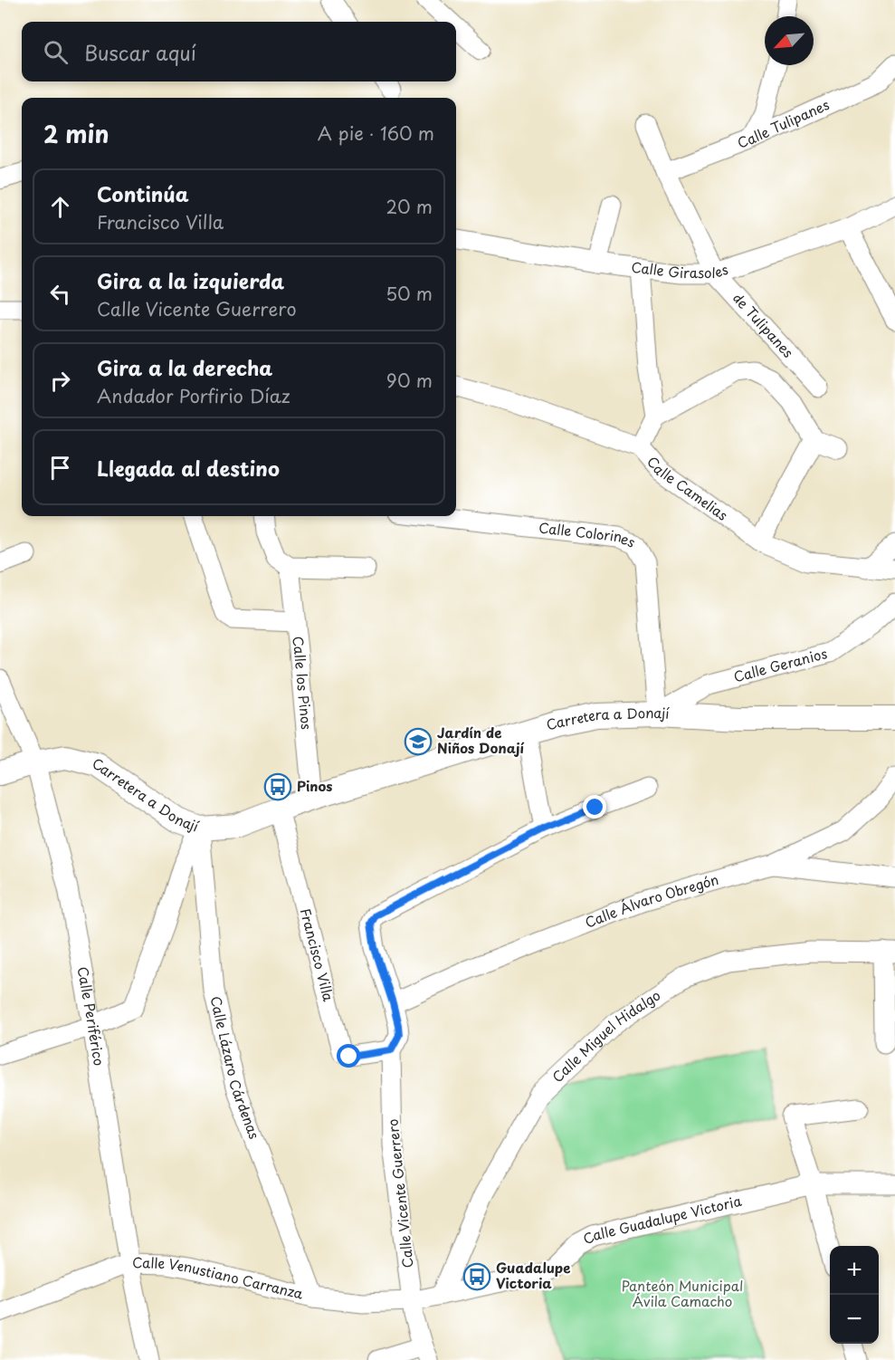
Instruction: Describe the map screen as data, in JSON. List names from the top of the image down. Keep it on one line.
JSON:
{"streets":{"main road":["Carretera a Donají"],"street":["Calle Tulipanes","Calle Girasoles","de Tulipanes","Calle Camelias","Calle Colorines","Calle Geranios","Calle los Pinos","Calle Álvaro Obregón","Francisco Villa","Calle Periférico","Calle Miguel Hidalgo","Calle Lázaro Cárdenas","Calle Vicente Guerrero","Calle Guadalupe Victoria","Calle Venustiano Carranza"]},"crossings":[["Calle Tulipanes","de Tulipanes"],["Calle Girasoles","de Tulipanes"],["Calle Colorines","Calle Geranios"],["Calle Colorines","Carretera a Donají"],["Calle Geranios","Carretera a Donají"],["Calle los Pinos","Carretera a Donají"],["Carretera a Donají","Francisco Villa"],["Carretera a Donají","Calle Periférico"],["Carretera a Donají","Calle Lázaro Cárdenas"],["Calle Álvaro Obregón","Calle Vicente Guerrero"],["Francisco Villa","Calle Vicente Guerrero"],["Calle Periférico","Calle Venustiano Carranza"],["Calle Miguel Hidalgo","Calle Guadalupe Victoria"],["Calle Lázaro Cárdenas","Calle Venustiano Carranza"],["Calle Vicente Guerrero","Calle Guadalupe Victoria"],["Calle Vicente Guerrero","Calle Venustiano Carranza"],["Calle Guadalupe Victoria","Calle Venustiano Carranza"]],"parks":["Panteón Municipal Ávila Camacho"],"places":{"school or university":["Jardín de Niños Donají"],"bus stop":["Pinos","Guadalupe Victoria"]},"north":"bottom left","page":{"search":"Buscar aquí","heading":["2 min","A pie · 160 m"],"list":[["Continúa","Francisco Villa","20 m"],["Gira a la izquierda","Calle Vicente Guerrero","50 m"],["Gira a la derecha","Andador Porfirio Díaz","90 m"],"Llegada al destino"],"map_buttons":["+","−"]}}
